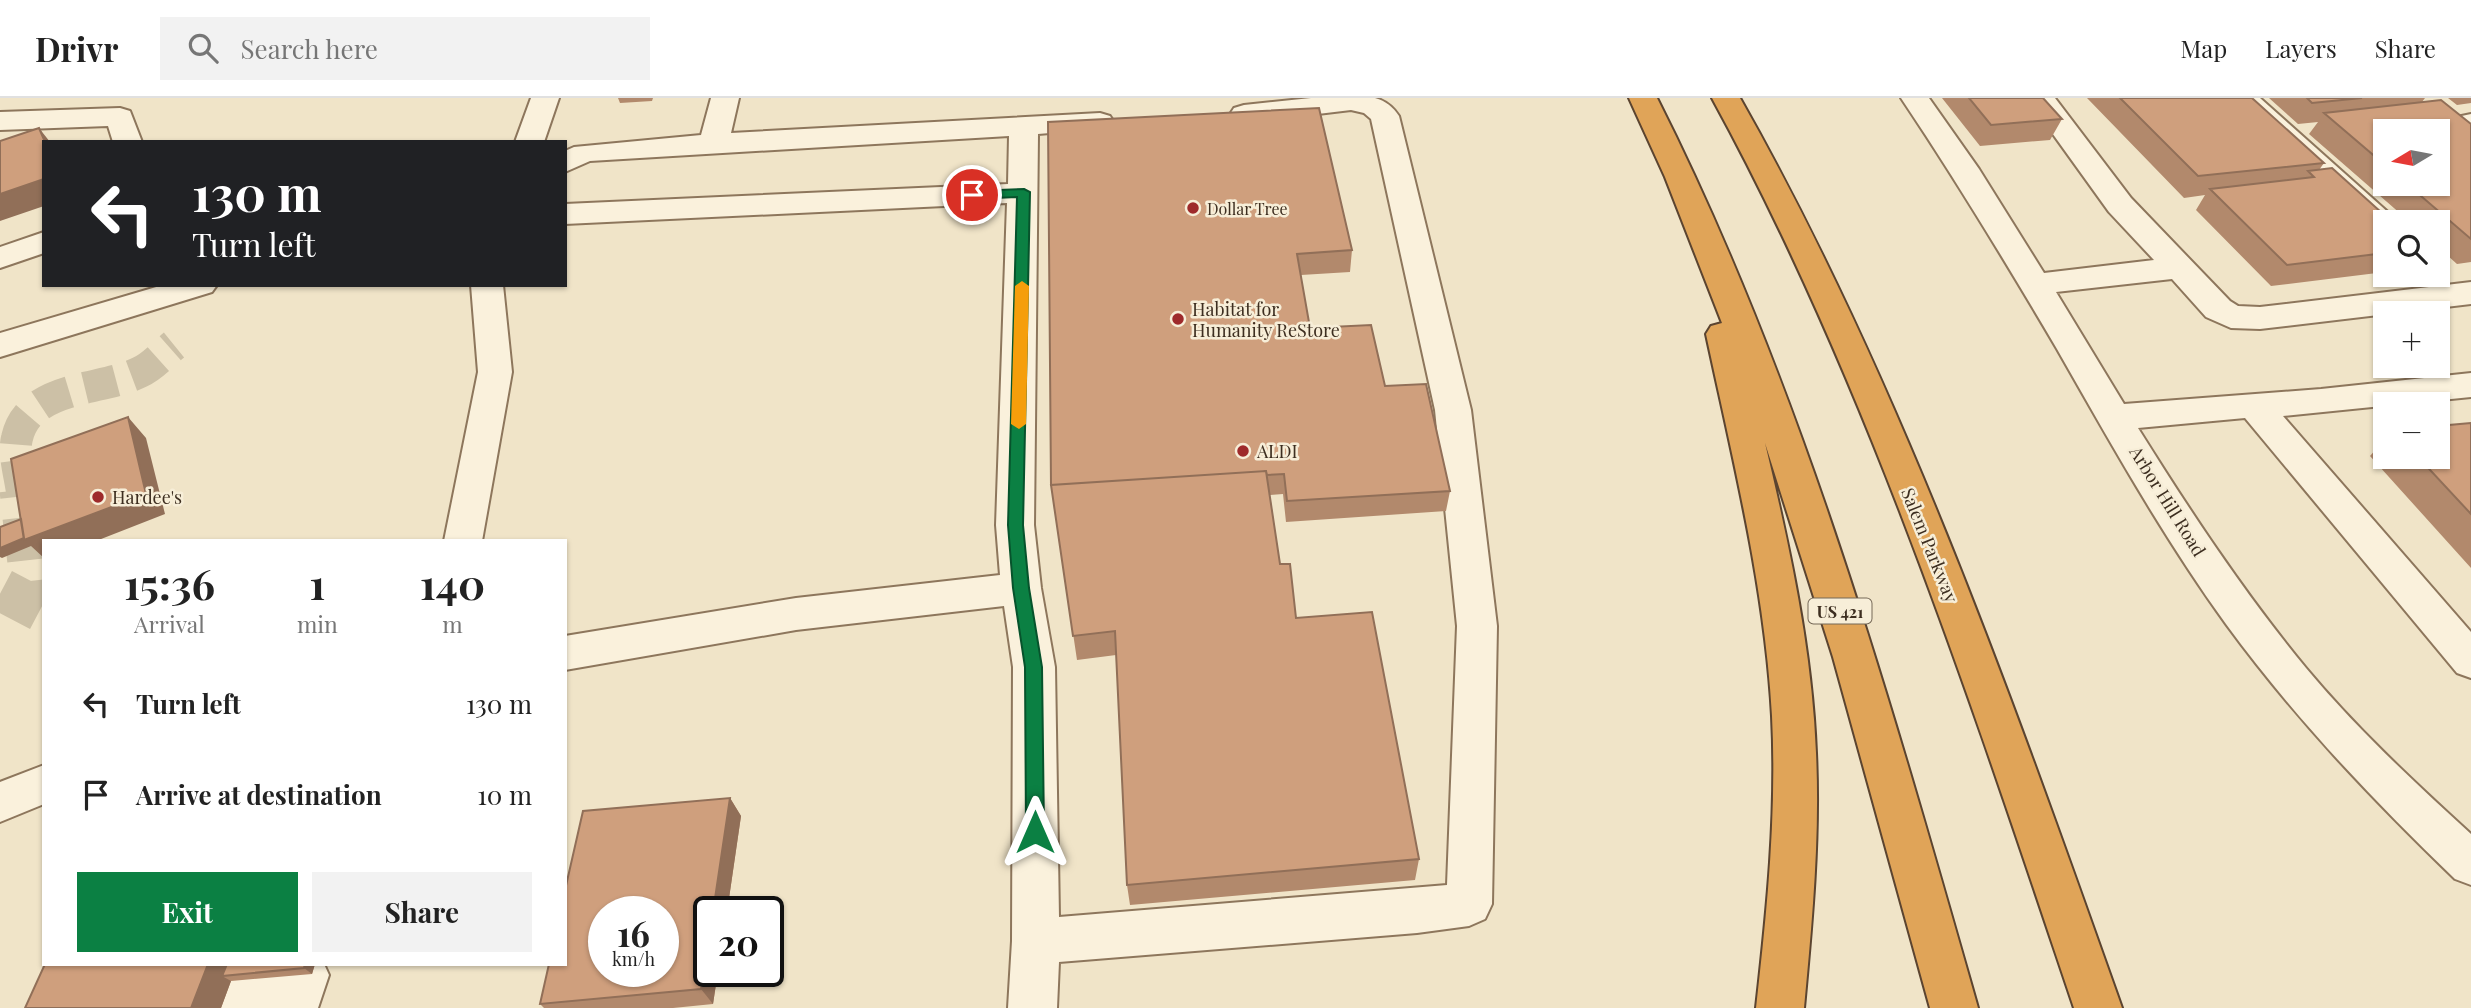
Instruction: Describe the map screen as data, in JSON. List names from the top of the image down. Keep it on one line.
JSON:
{"streets":{"highway":["Salem Parkway","US 421"],"street":["Arbor Hill Road"]},"places":["Dollar Tree","Habitat for Humanity ReStore","ALDI","Hardee's"],"north":"left","page":{"header":"Drivr","search":"Search here","nav":["Map","Layers","Share"],"map_buttons":["+","−"],"turn":["130 m","Turn left"],"eta":["15:36","Arrival","1","min","140","m"],"list":[{"name":"Turn left","value":"130 m"},{"name":"Arrive at destination","value":"10 m"}],"buttons":["Exit","Share"],"speed":"16 km/h","limit":"20"}}
